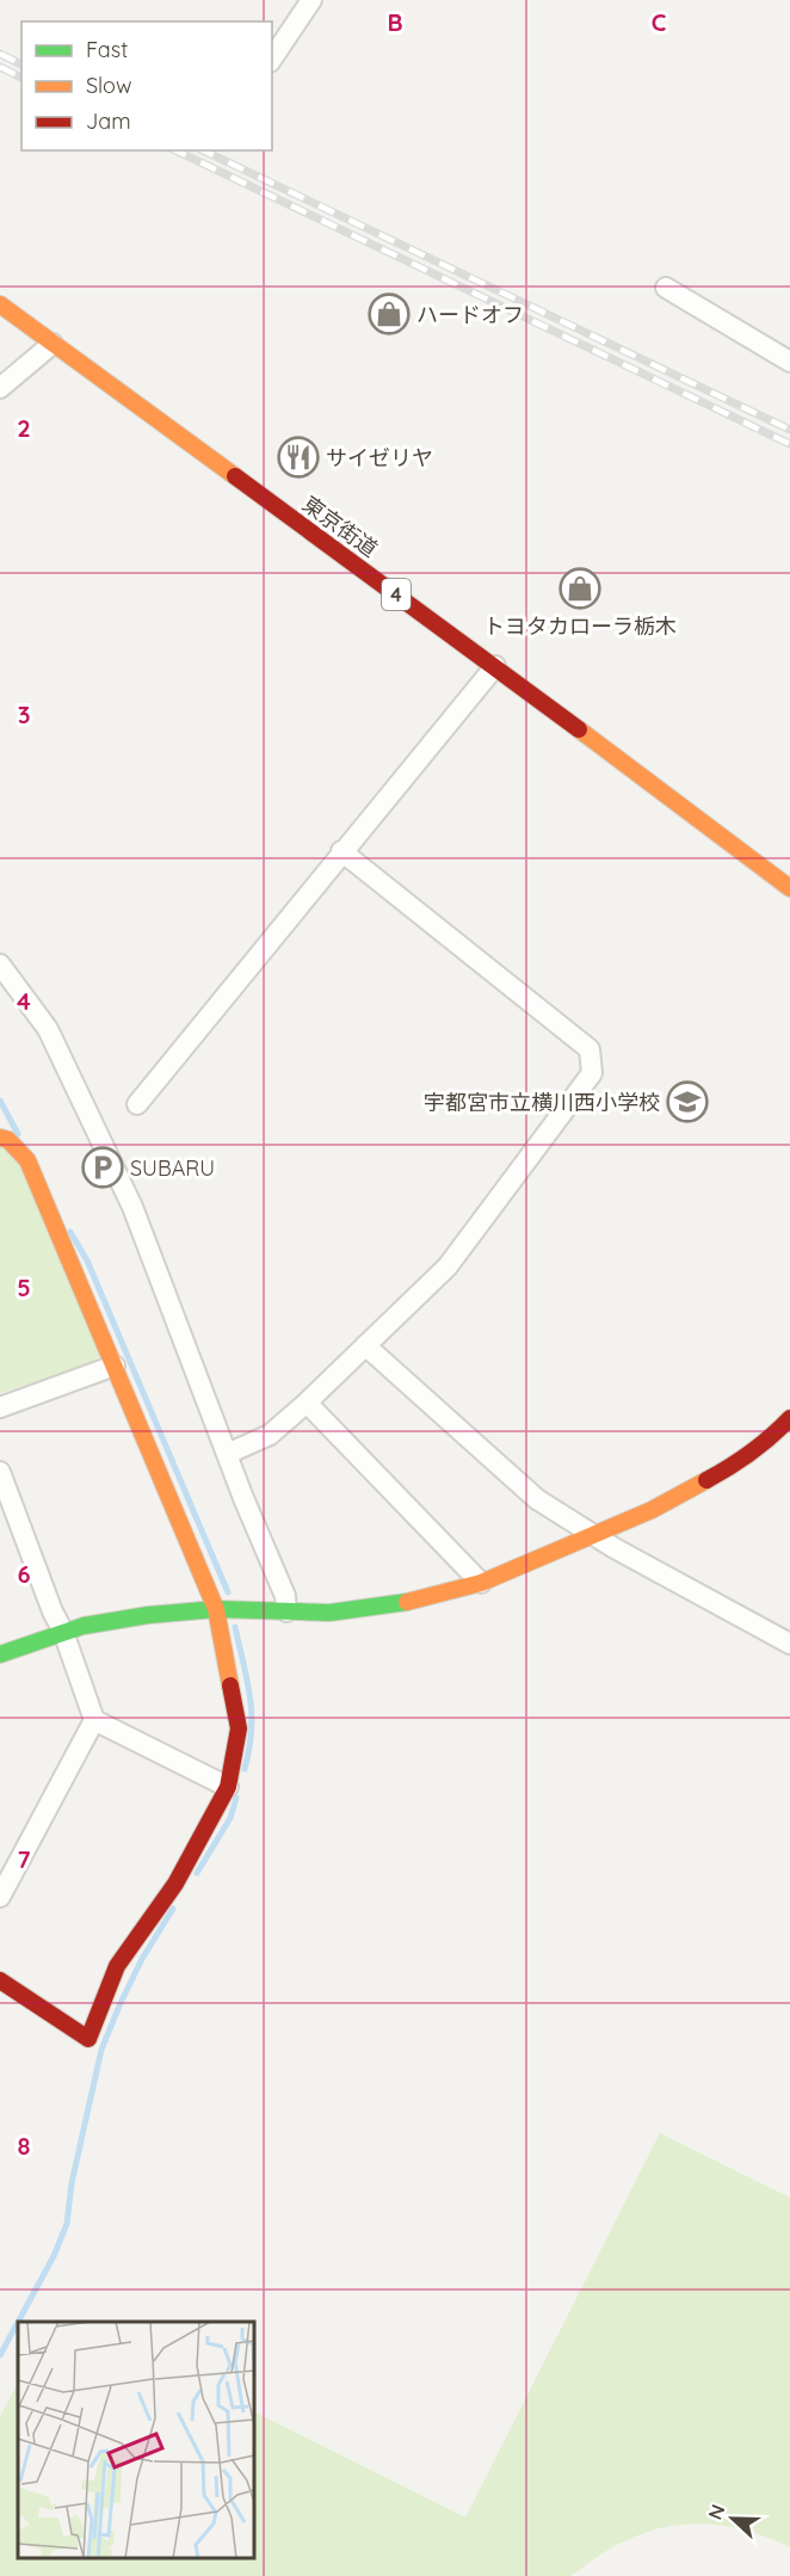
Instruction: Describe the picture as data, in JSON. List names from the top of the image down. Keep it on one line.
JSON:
{"streets":{"main road":["東京街道","4"]},"places":{"shop":["ハードオフ","トヨタカローラ栃木"],"restaurant":["サイゼリヤ"],"school or university":["宇都宮市立横川西小学校"],"parking":["SUBARU"]},"legend":["Fast","Slow","Jam"],"north":"left","grid":{"columns":["B","C"],"rows":["2","3","4","5","6","7","8"]}}
